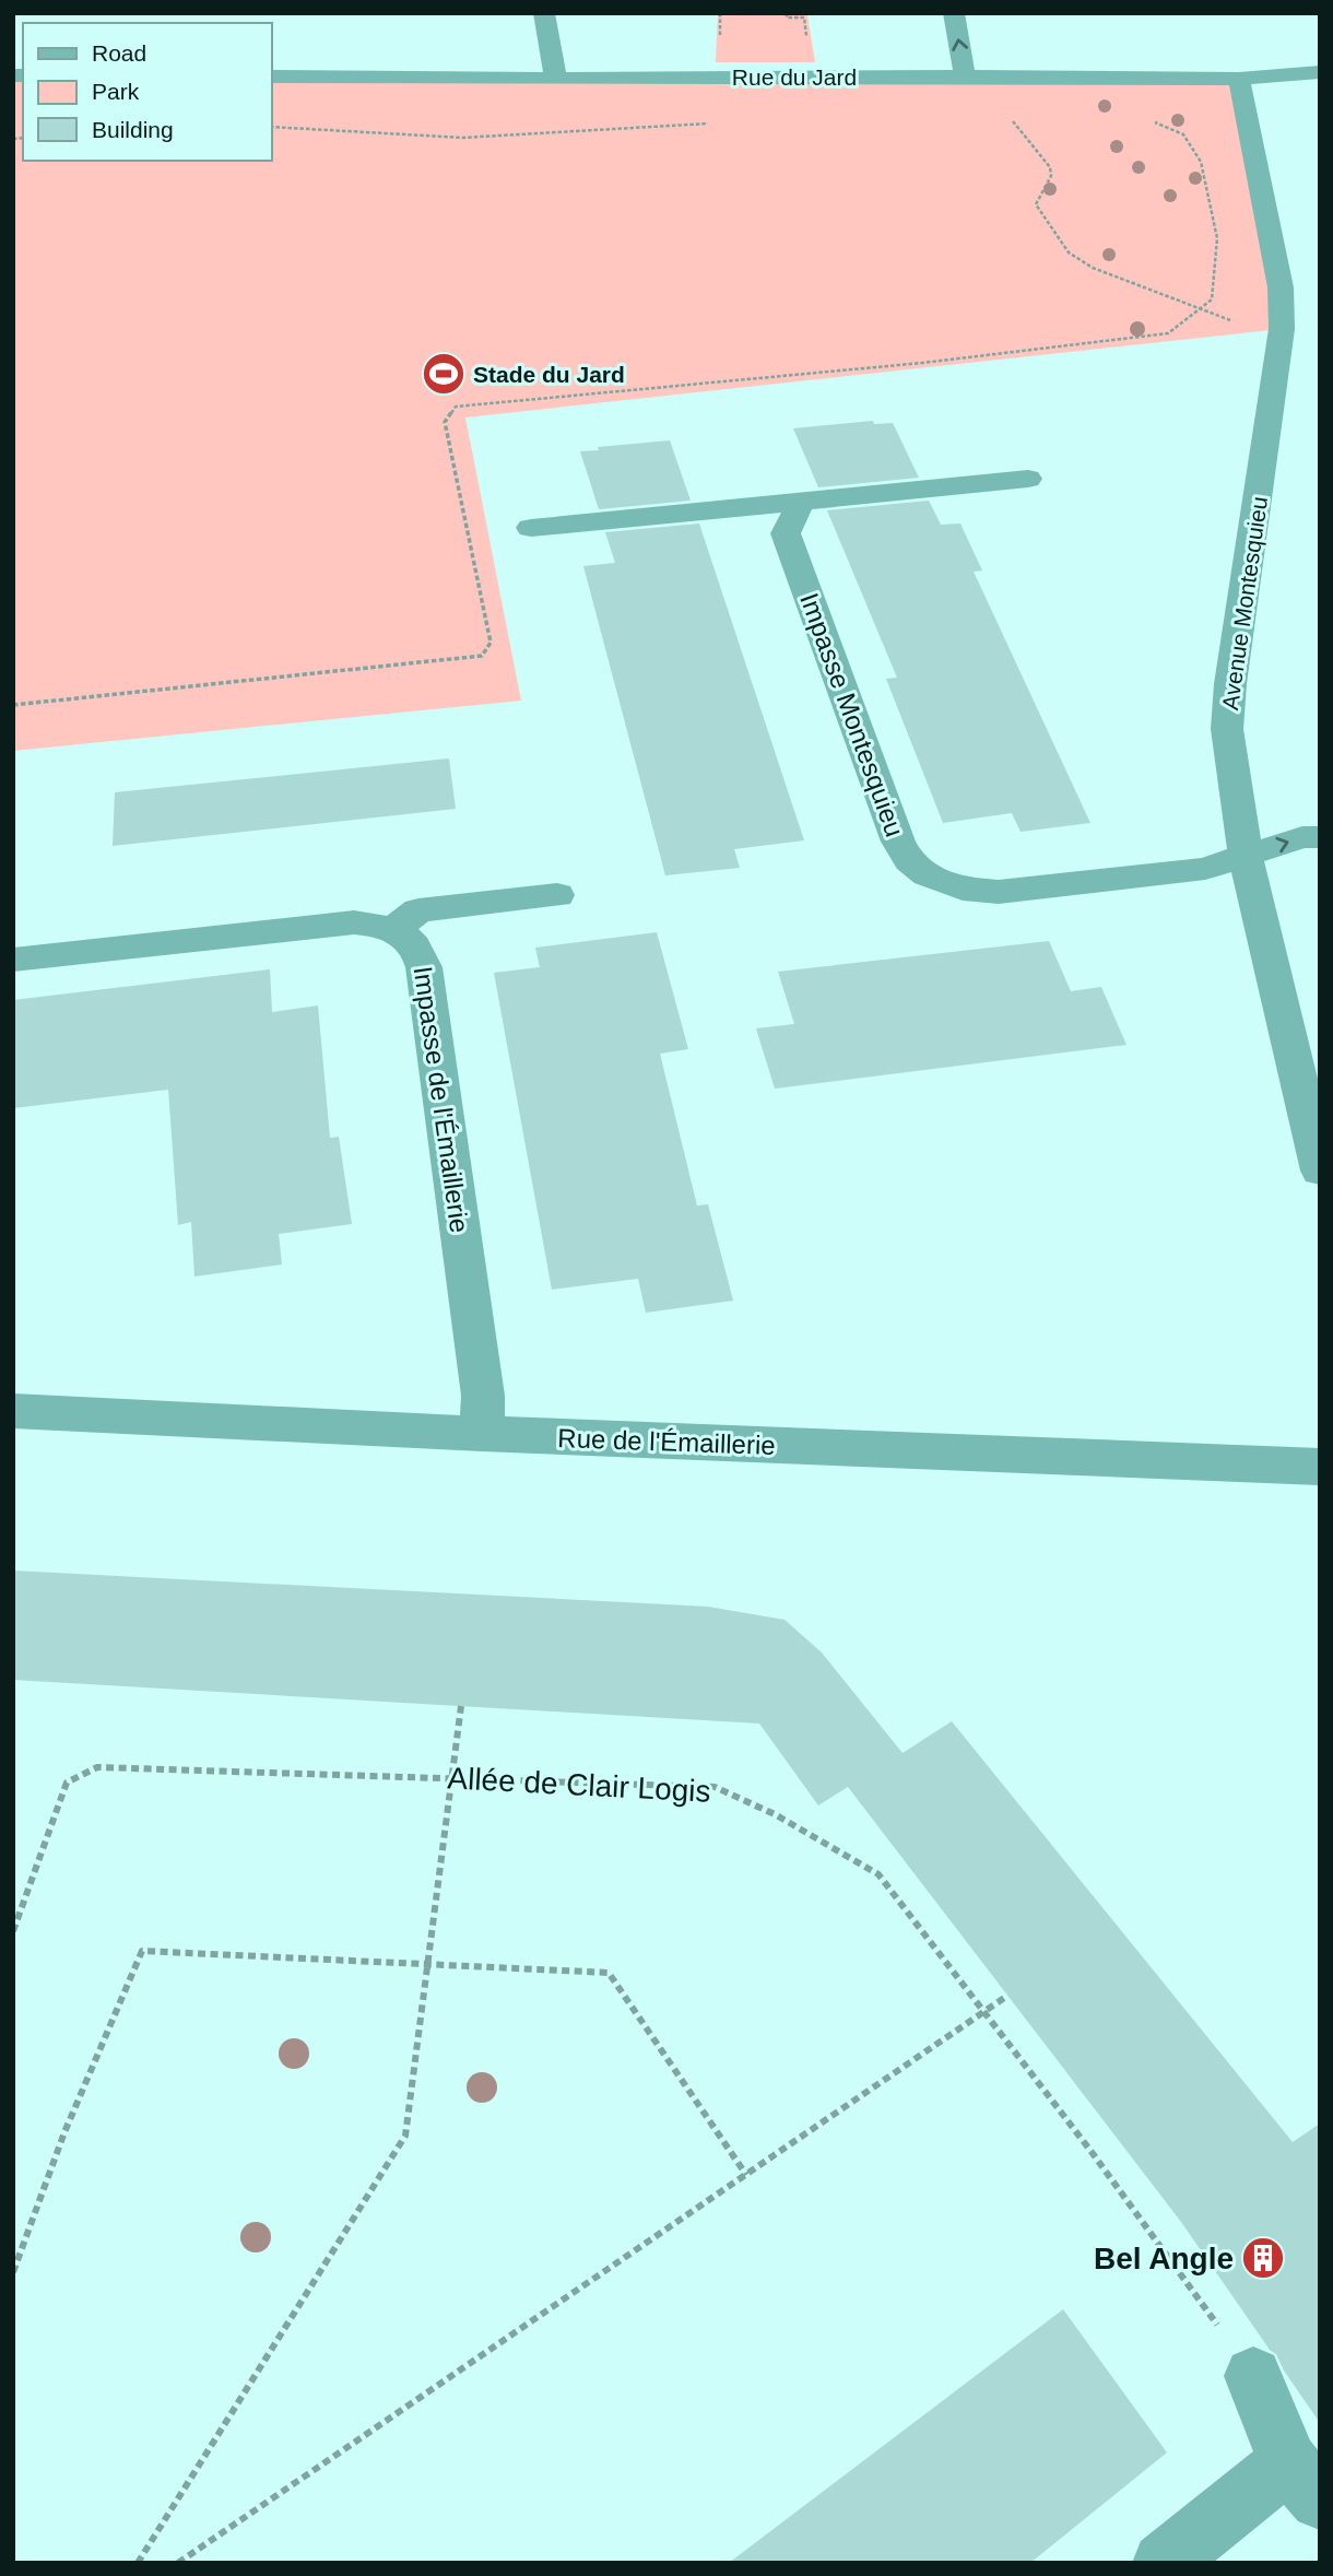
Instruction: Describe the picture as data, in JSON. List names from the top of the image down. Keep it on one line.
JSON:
{"streets":{"street":["Rue du Jard","Avenue Montesquieu","Impasse Montesquieu","Impasse de l'Émaillerie","Rue de l'Émaillerie"],"path":["Allée de Clair Logis"]},"crossings":[["Rue du Jard","Avenue Montesquieu"],["Avenue Montesquieu","Impasse Montesquieu"],["Impasse de l'Émaillerie","Rue de l'Émaillerie"]],"places":{"sports":["Stade du Jard"],"building":["Bel Angle"]},"legend":["Road","Park","Building"]}
